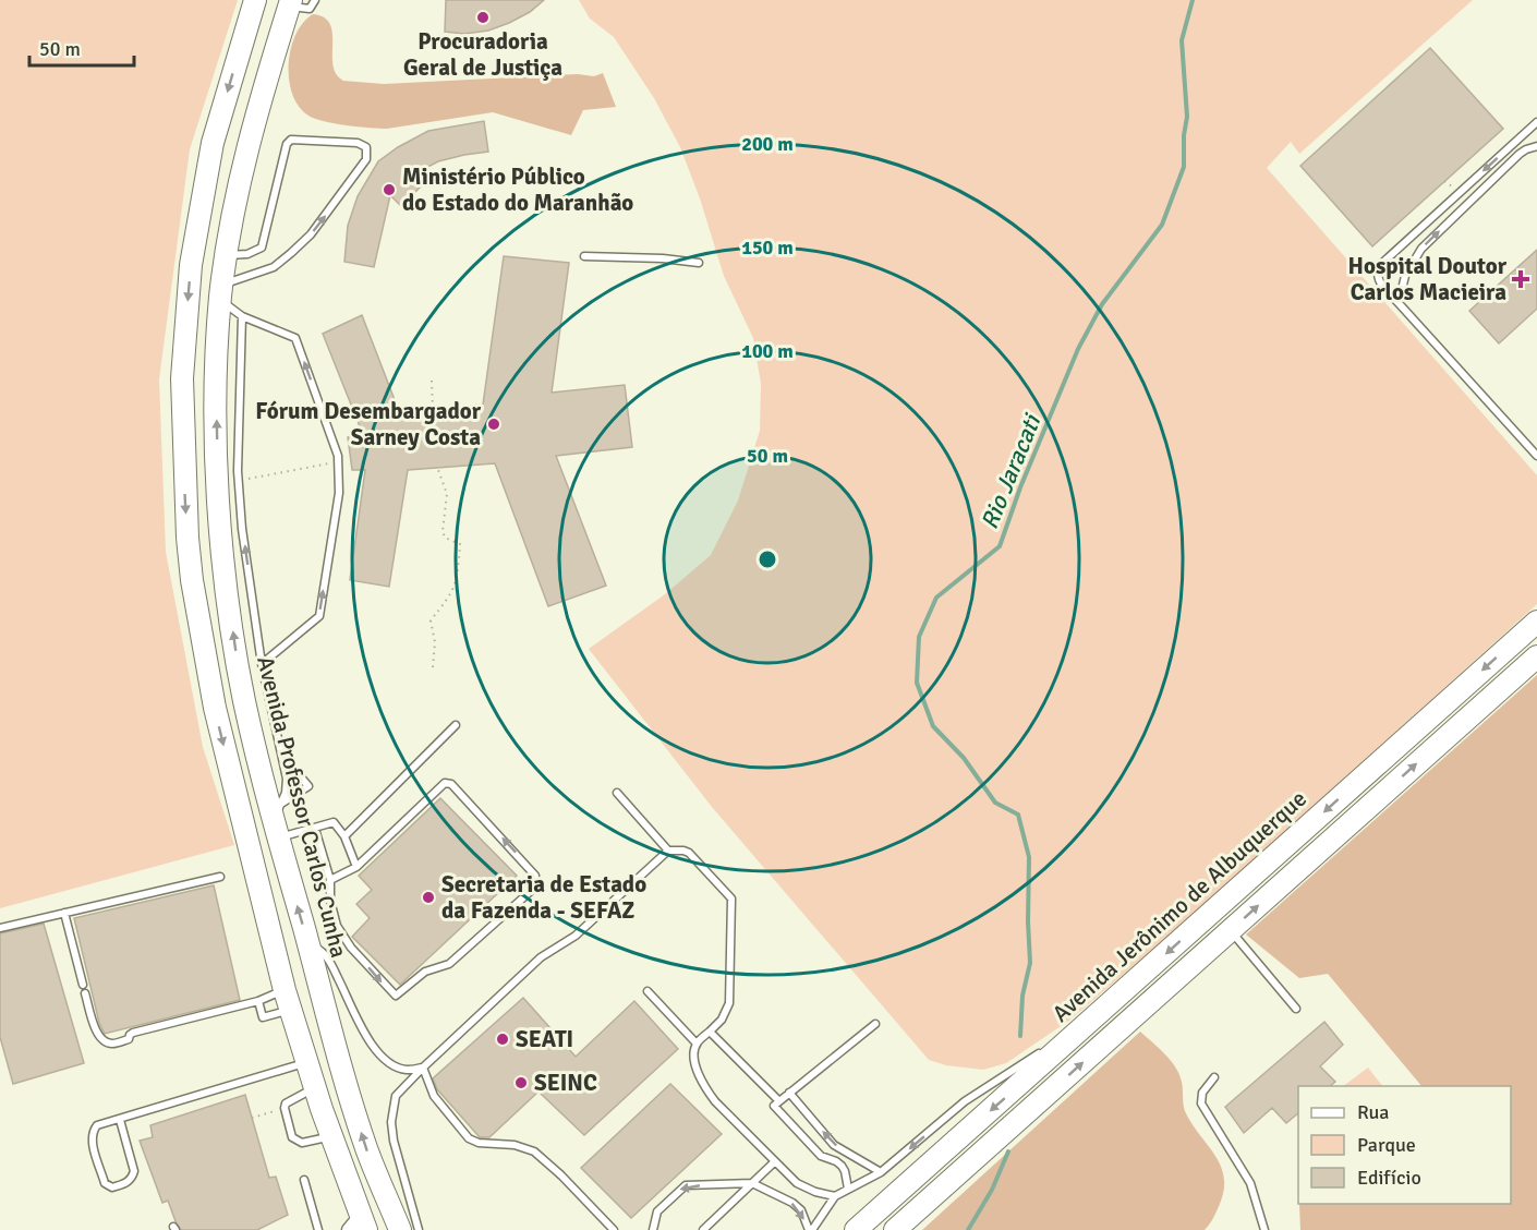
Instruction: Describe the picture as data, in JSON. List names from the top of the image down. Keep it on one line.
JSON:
{"streets":{"main road":["Avenida Professor Carlos Cunha","Avenida Jerônimo de Albuquerque"]},"water":["Rio Jaracati"],"places":{"other":["Procuradoria Geral de Justiça","Ministério Público do Estado do Maranhão","Fórum Desembargador Sarney Costa","Secretaria de Estado da Fazenda - SEFAZ","SEATI","SEINC"],"health":["Hospital Doutor Carlos Macieira"]},"legend":["Rua","Parque","Edifício"],"scale_bar":"50 m","rings":["200 m","150 m","100 m","50 m"]}
